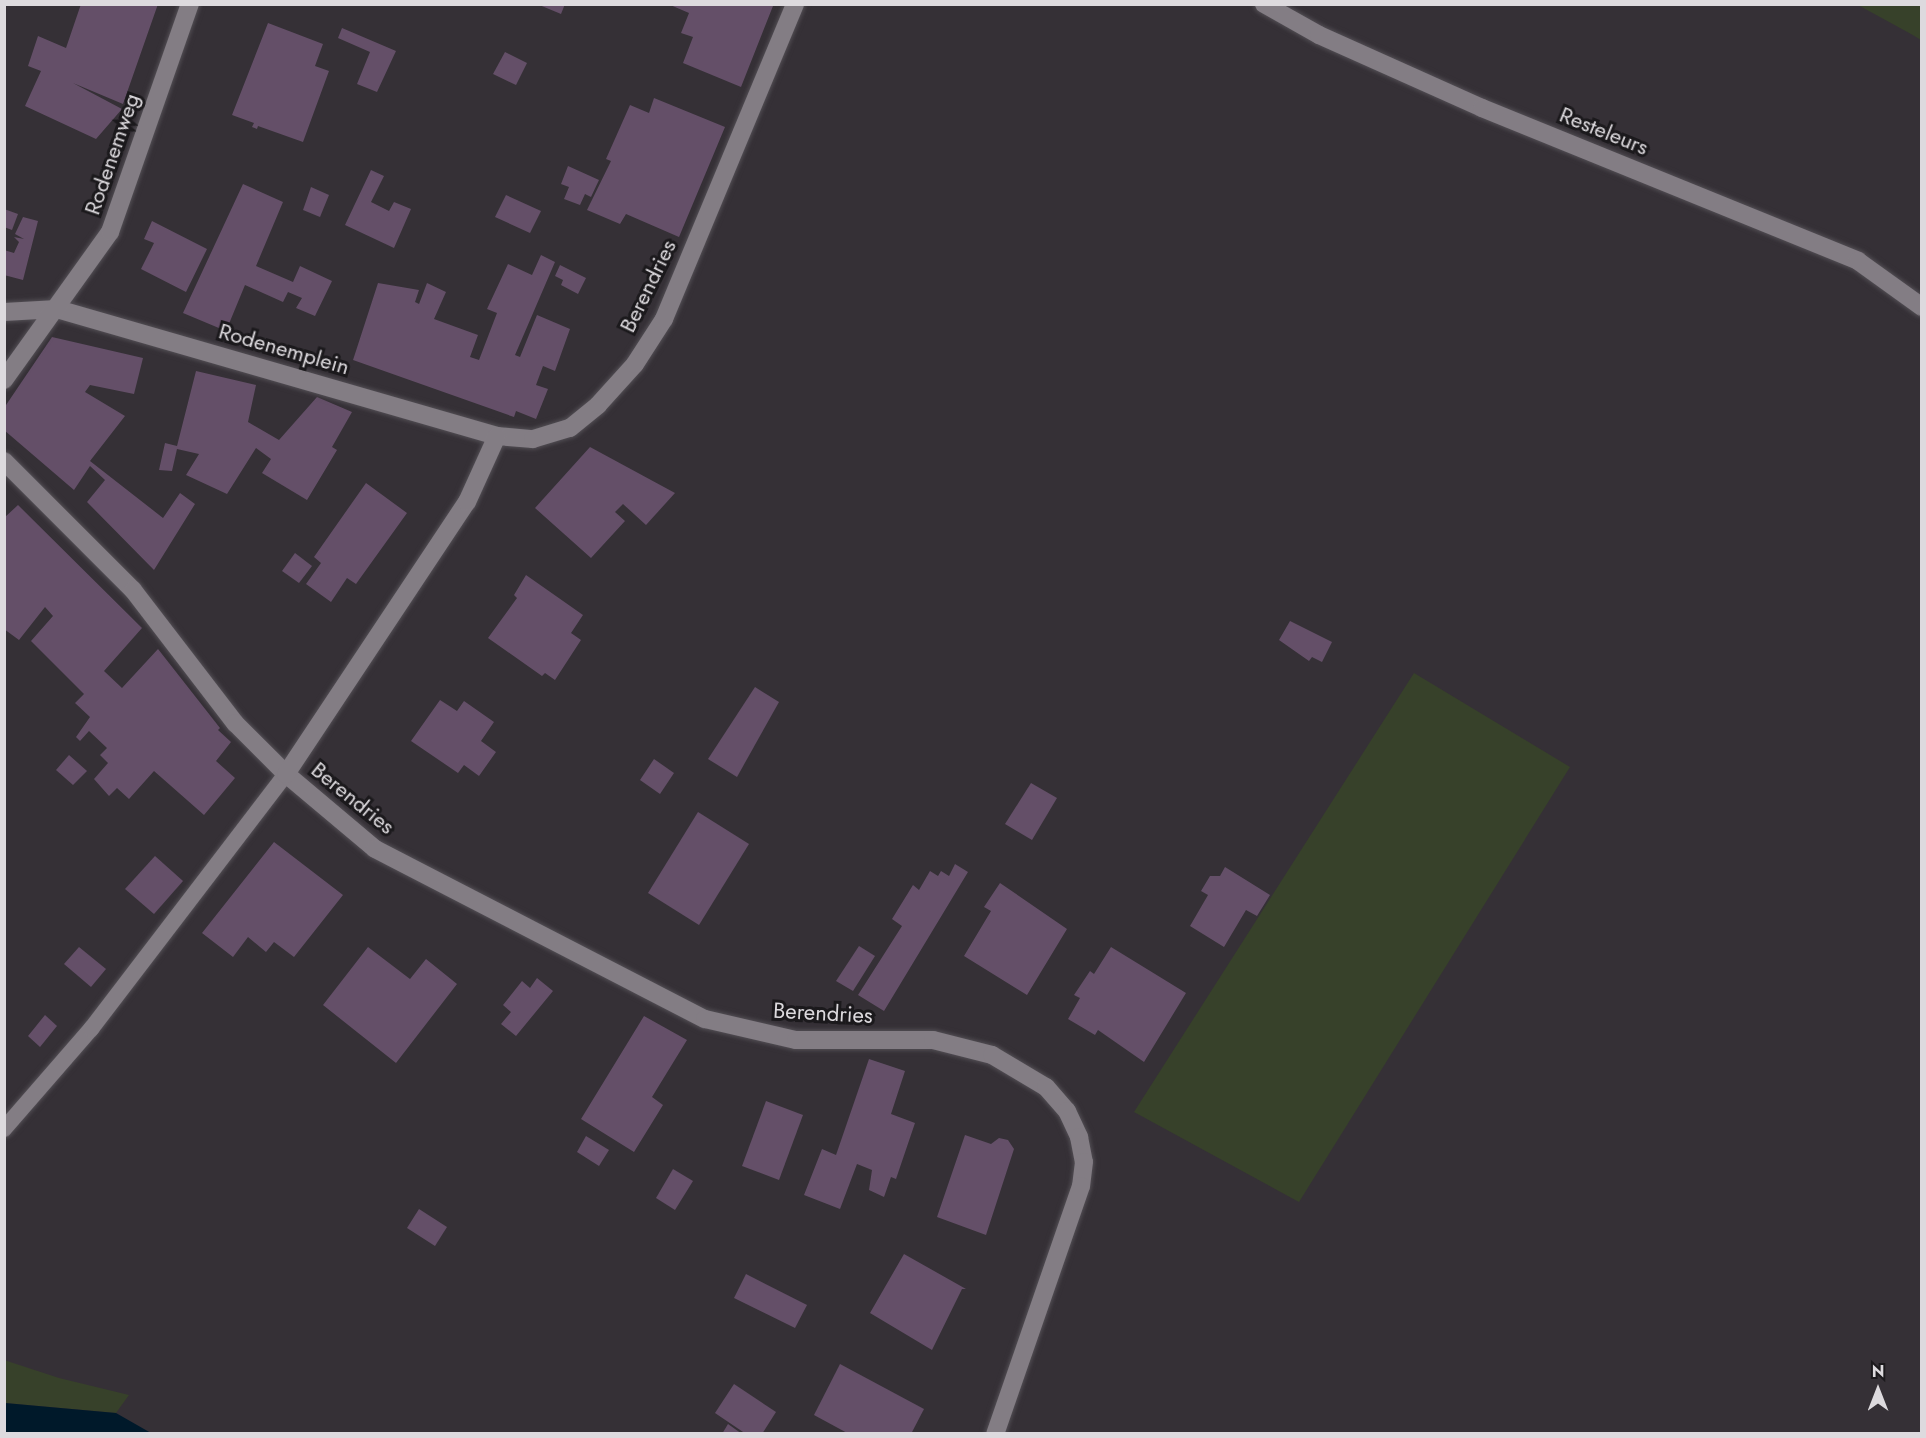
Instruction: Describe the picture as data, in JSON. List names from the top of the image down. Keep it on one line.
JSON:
{"streets":{"street":["Resteleurs","Rodenemweg","Berendries","Rodenemplein"]},"crossings":[["Rodenemweg","Rodenemplein"],["Berendries","Rodenemplein"]],"north":"top"}
